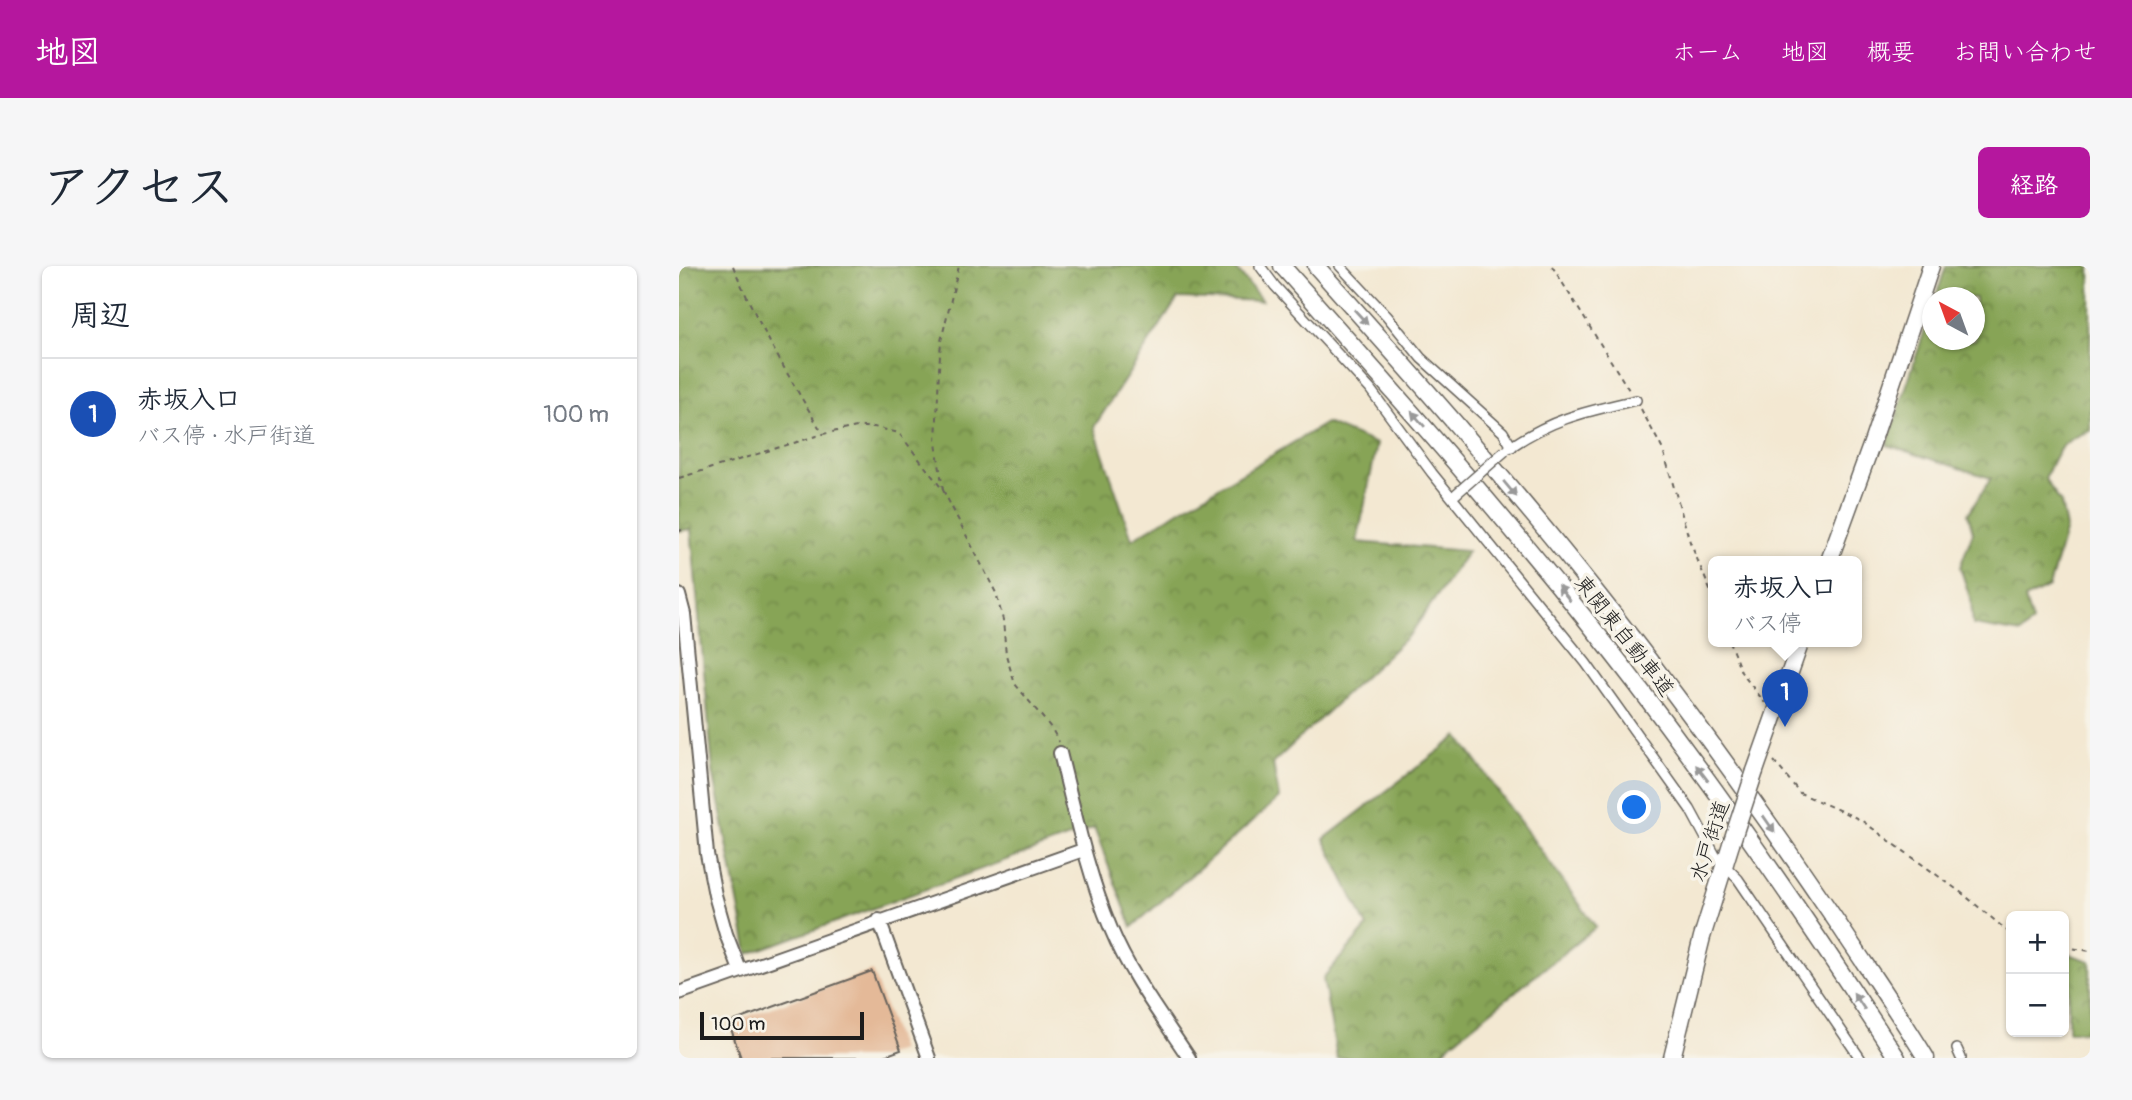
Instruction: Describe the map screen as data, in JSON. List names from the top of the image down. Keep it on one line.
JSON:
{"streets":{"highway":["東関東自動車道","水戸街道"]},"scale_bar":"100 m","north":"top left","page":{"header":"地図","nav":["ホーム","地図","概要","お問い合わせ"],"title":"アクセス","buttons":"経路","heading":"周辺","list":[{"mark":"1","name":"赤坂入口","note":"バス停 · 水戸街道","value":"100 m"}],"popup":["赤坂入口","バス停"],"pins":"1","map_buttons":["+","−"],"scale":"100 m"}}
